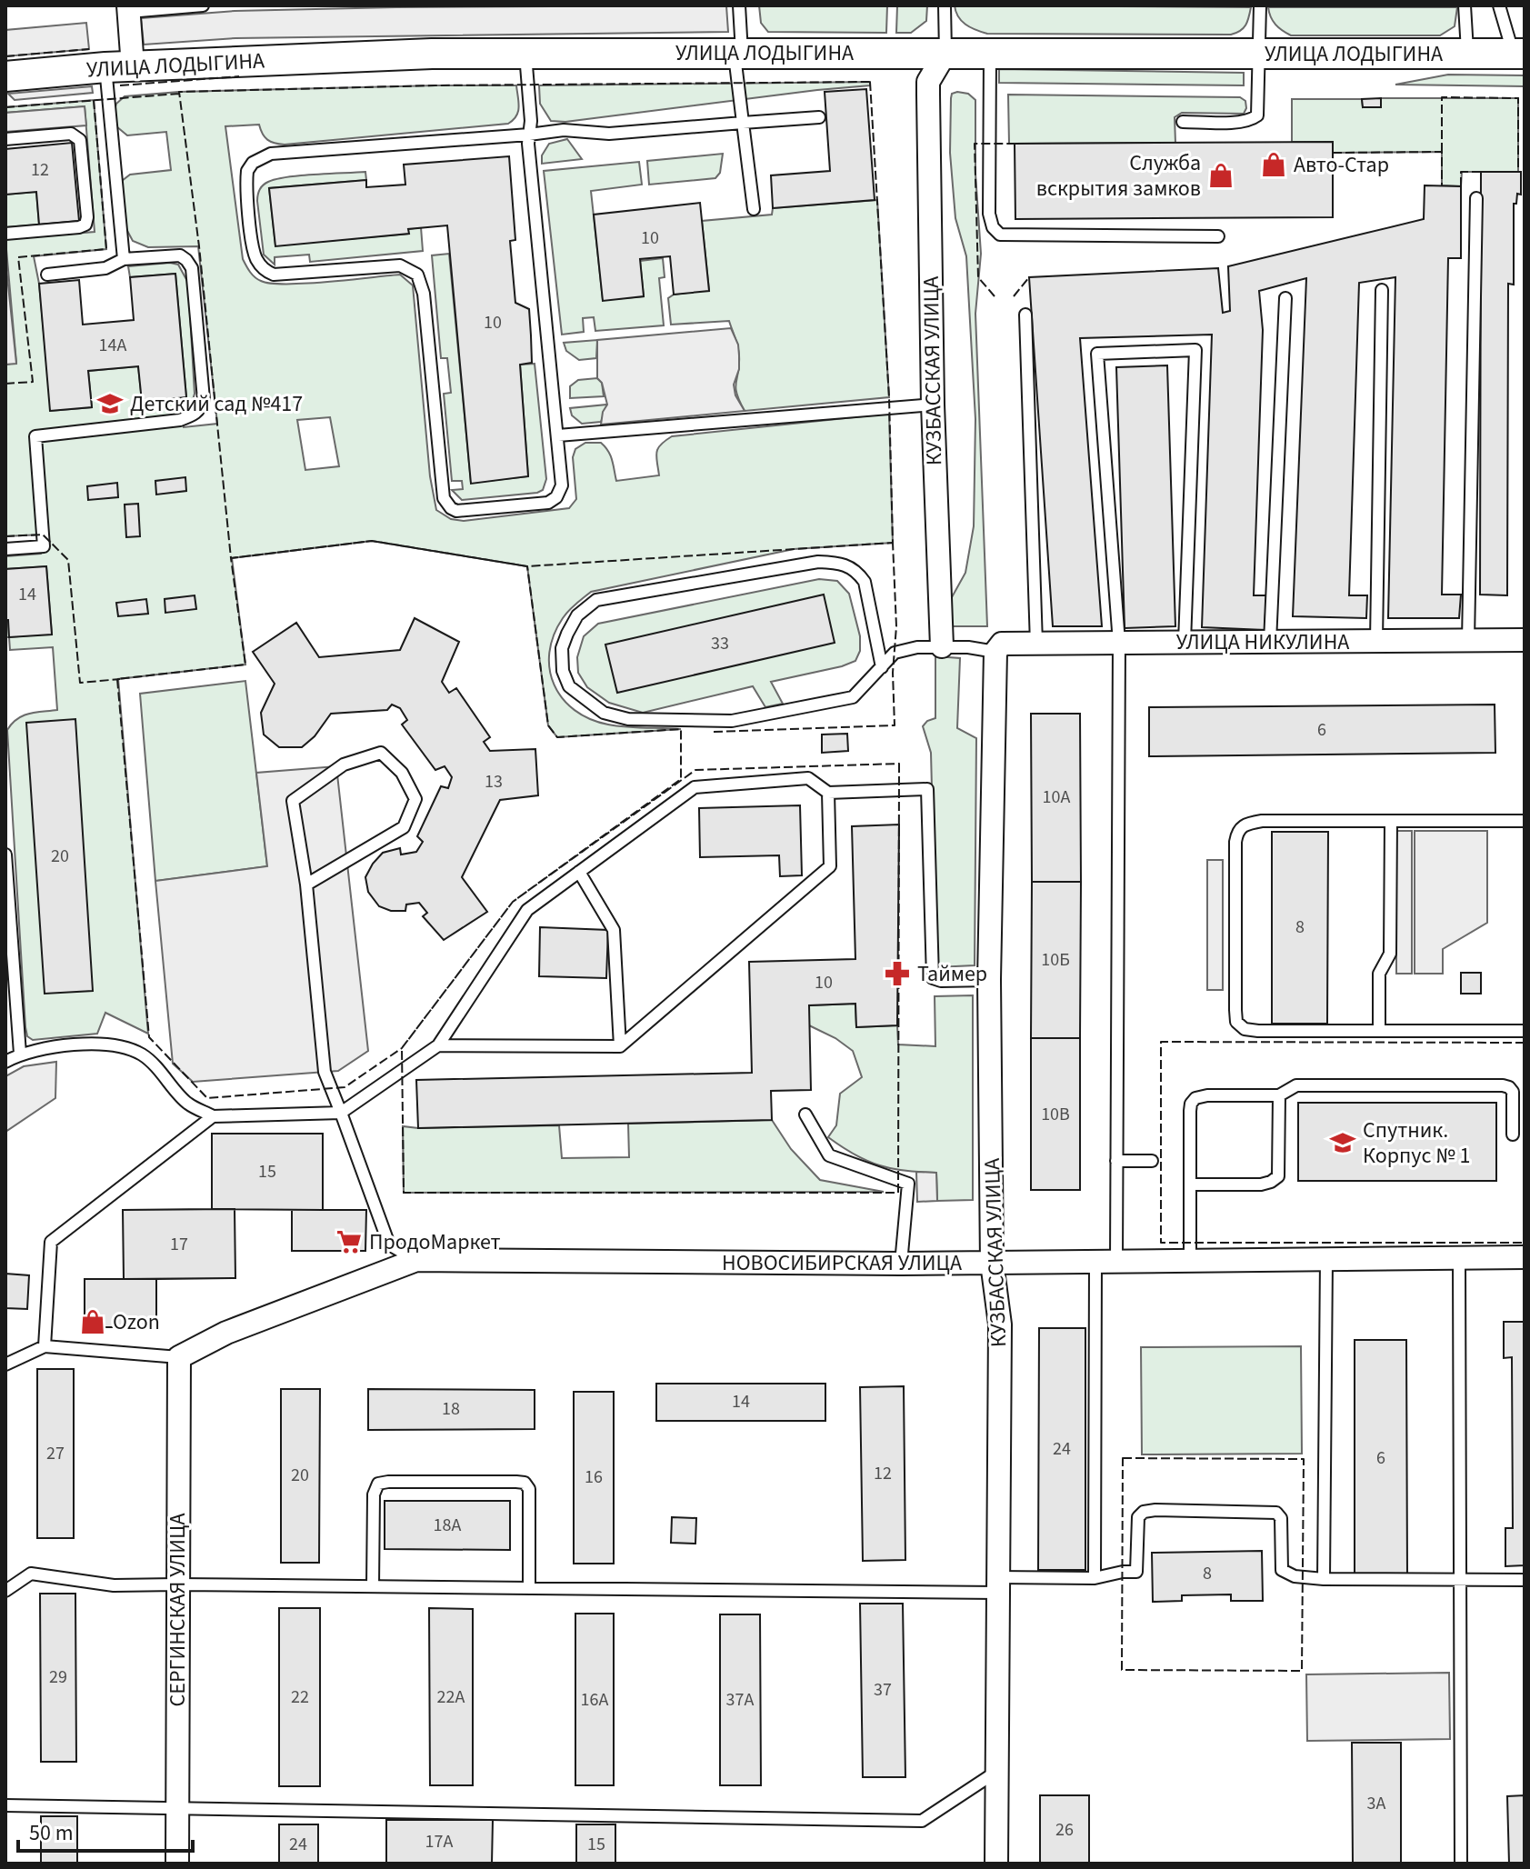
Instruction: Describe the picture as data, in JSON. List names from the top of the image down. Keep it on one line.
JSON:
{"streets":{"main road":["УЛИЦА ЛОДЫГИНА"],"street":["КУЗБАССКАЯ УЛИЦА","УЛИЦА НИКУЛИНА","НОВОСИБИРСКАЯ УЛИЦА","СЕРГИНСКАЯ УЛИЦА"]},"crossings":[["УЛИЦА ЛОДЫГИНА","КУЗБАССКАЯ УЛИЦА"],["КУЗБАССКАЯ УЛИЦА","УЛИЦА НИКУЛИНА"],["КУЗБАССКАЯ УЛИЦА","НОВОСИБИРСКАЯ УЛИЦА"],["НОВОСИБИРСКАЯ УЛИЦА","СЕРГИНСКАЯ УЛИЦА"]],"places":{"shop":["Авто-Стар","Служба вскрытия замков","Ozon"],"school or university":["Детский сад №417","Спутник. Корпус № 1"],"pharmacy":["Таймер"],"supermarket":["ПродоМаркет"]},"house_numbers":["12","10","10","14А","14","33","6","13","10А","20","8","10Б","10","10В","15","17","14","18","24","27","6","12","20","16","18А","8","29","37","22","22А","16А","37А","3А","26","17А","24","15"],"scale_bar":"50 m"}
